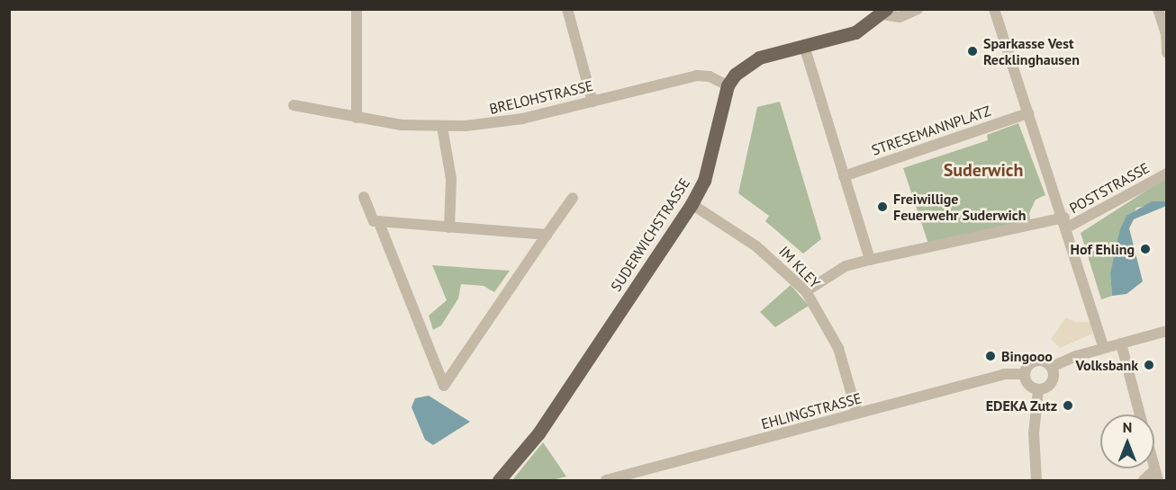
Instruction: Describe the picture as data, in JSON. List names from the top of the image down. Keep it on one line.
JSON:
{"streets":{"main road":["SUDERWICHSTRASSE"],"street":["BRELOHSTRASSE","STRESEMANNPLATZ","POSTSTRASSE","IM KLEY","EHLINGSTRASSE"]},"crossings":[["BRELOHSTRASSE","SUDERWICHSTRASSE"],["SUDERWICHSTRASSE","IM KLEY"],["IM KLEY","EHLINGSTRASSE"]],"districts":["Suderwich"],"places":["Sparkasse Vest Recklinghausen","Freiwillige Feuerwehr Suderwich","Hof Ehling","Bingooo","Volksbank","EDEKA Zutz"],"north":"top"}
